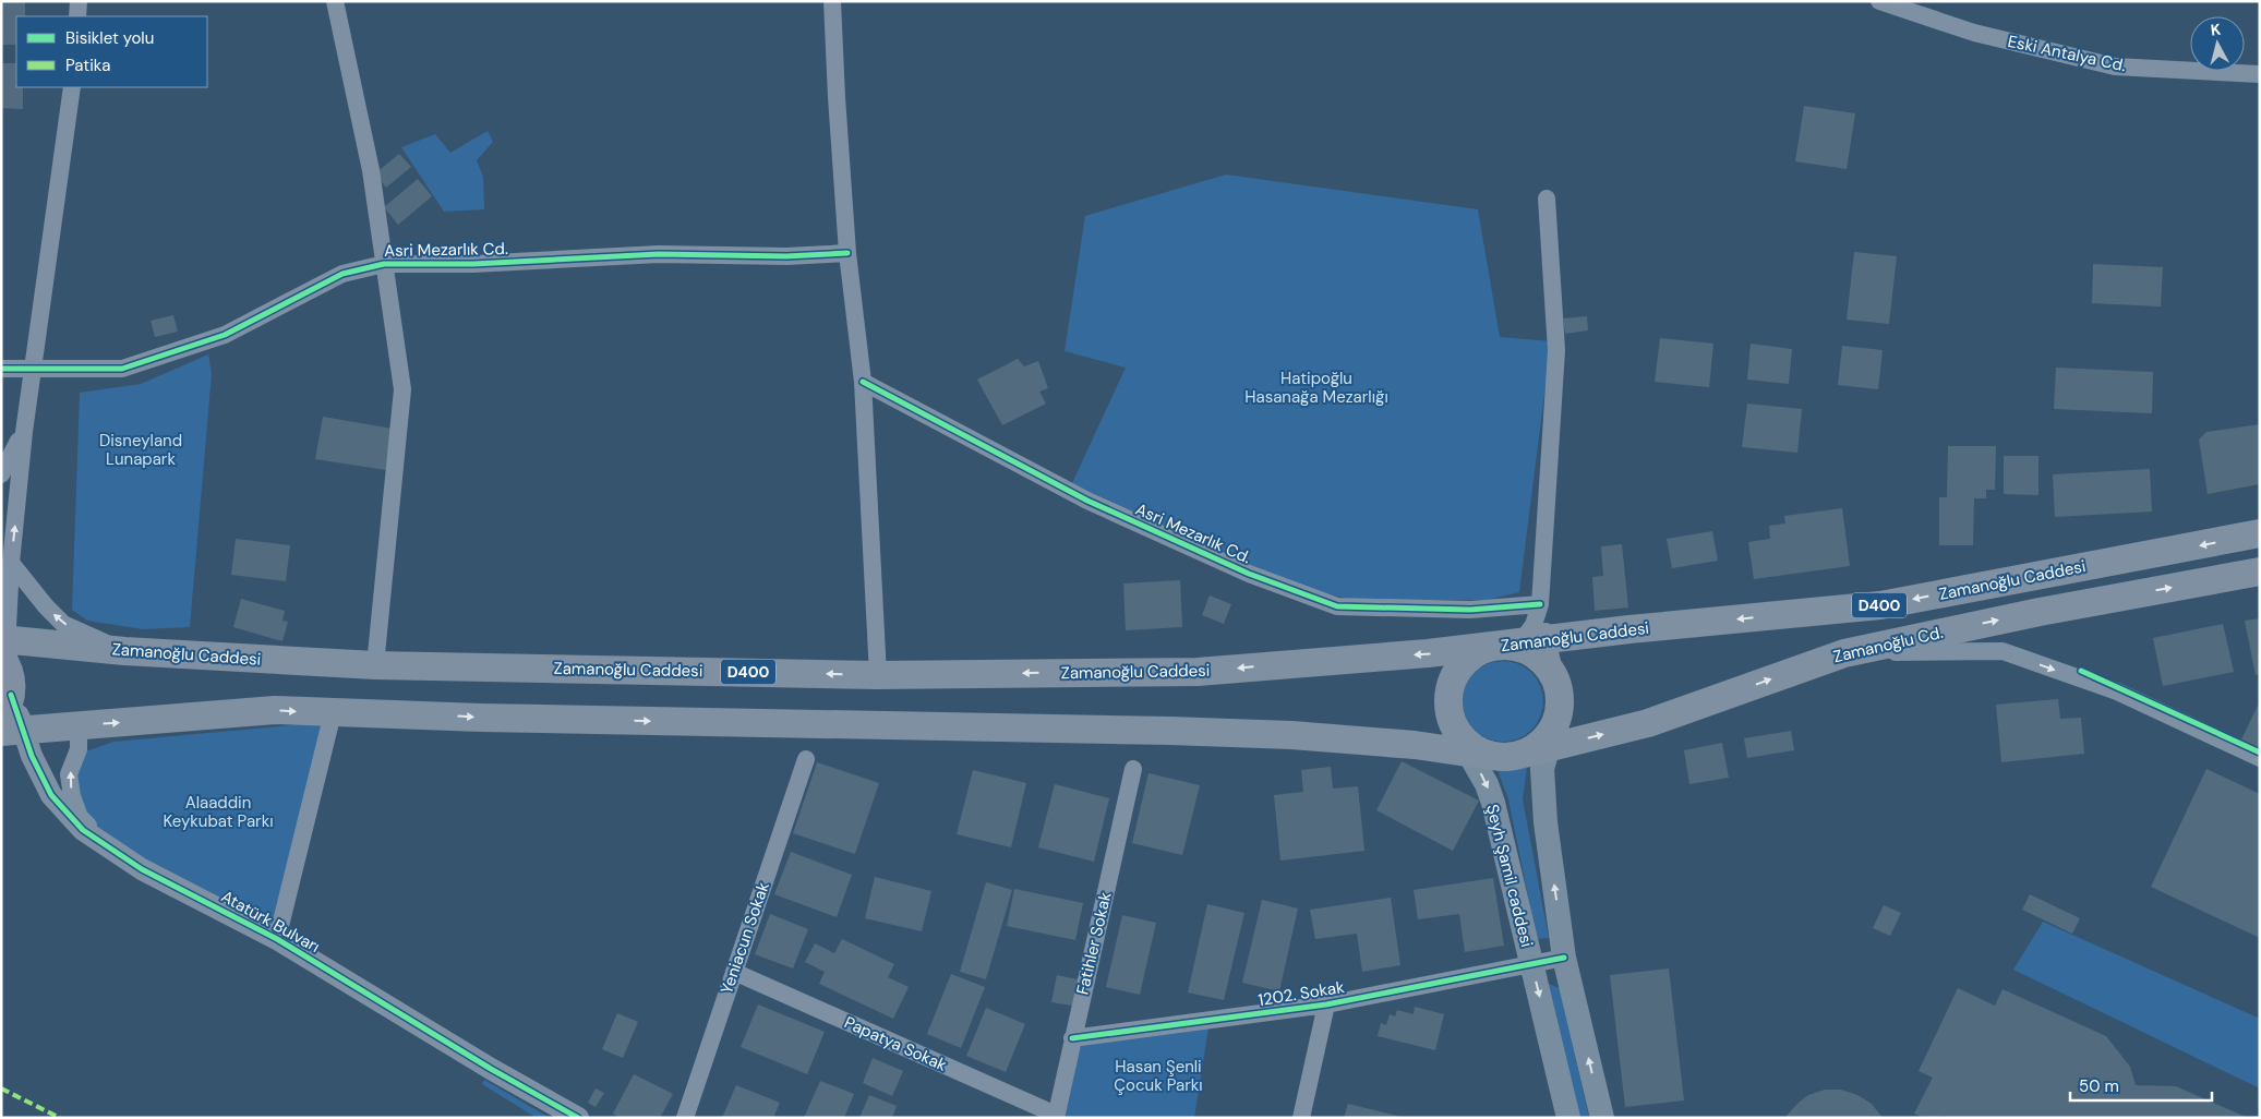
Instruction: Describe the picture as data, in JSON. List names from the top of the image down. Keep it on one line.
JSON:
{"streets":{"highway":["Zamanoğlu Caddesi","D400","Zamanoğlu Cd."],"main road":["Şeyh Şamil caddesi"],"street":["Eski Antalya Cd.","Asri Mezarlık Cd.","Atatürk Bulvarı","Yeniacun Sokak","Fatihler Sokak","1202. Sokak","Papatya Sokak"]},"crossings":[["Zamanoğlu Cd.","Şeyh Şamil caddesi"],["Şeyh Şamil caddesi","1202. Sokak"],["Yeniacun Sokak","Papatya Sokak"],["Fatihler Sokak","1202. Sokak"],["Fatihler Sokak","Papatya Sokak"]],"one_way":["Zamanoğlu Cd."],"parks":["Hatipoğlu Hasanağa Mezarlığı","Disneyland Lunapark","Alaaddin Keykubat Parkı","Hasan Şenli Çocuk Parkı"],"legend":["Bisiklet yolu","Patika"],"scale_bar":"50 m","north":"top"}
